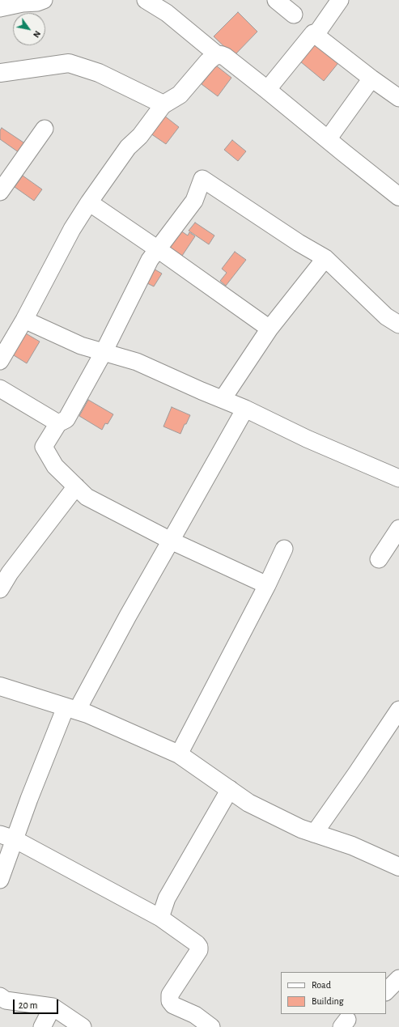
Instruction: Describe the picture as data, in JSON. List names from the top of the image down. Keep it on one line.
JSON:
{"legend":["Road","Building"],"scale_bar":"20 m","north":"bottom right"}
